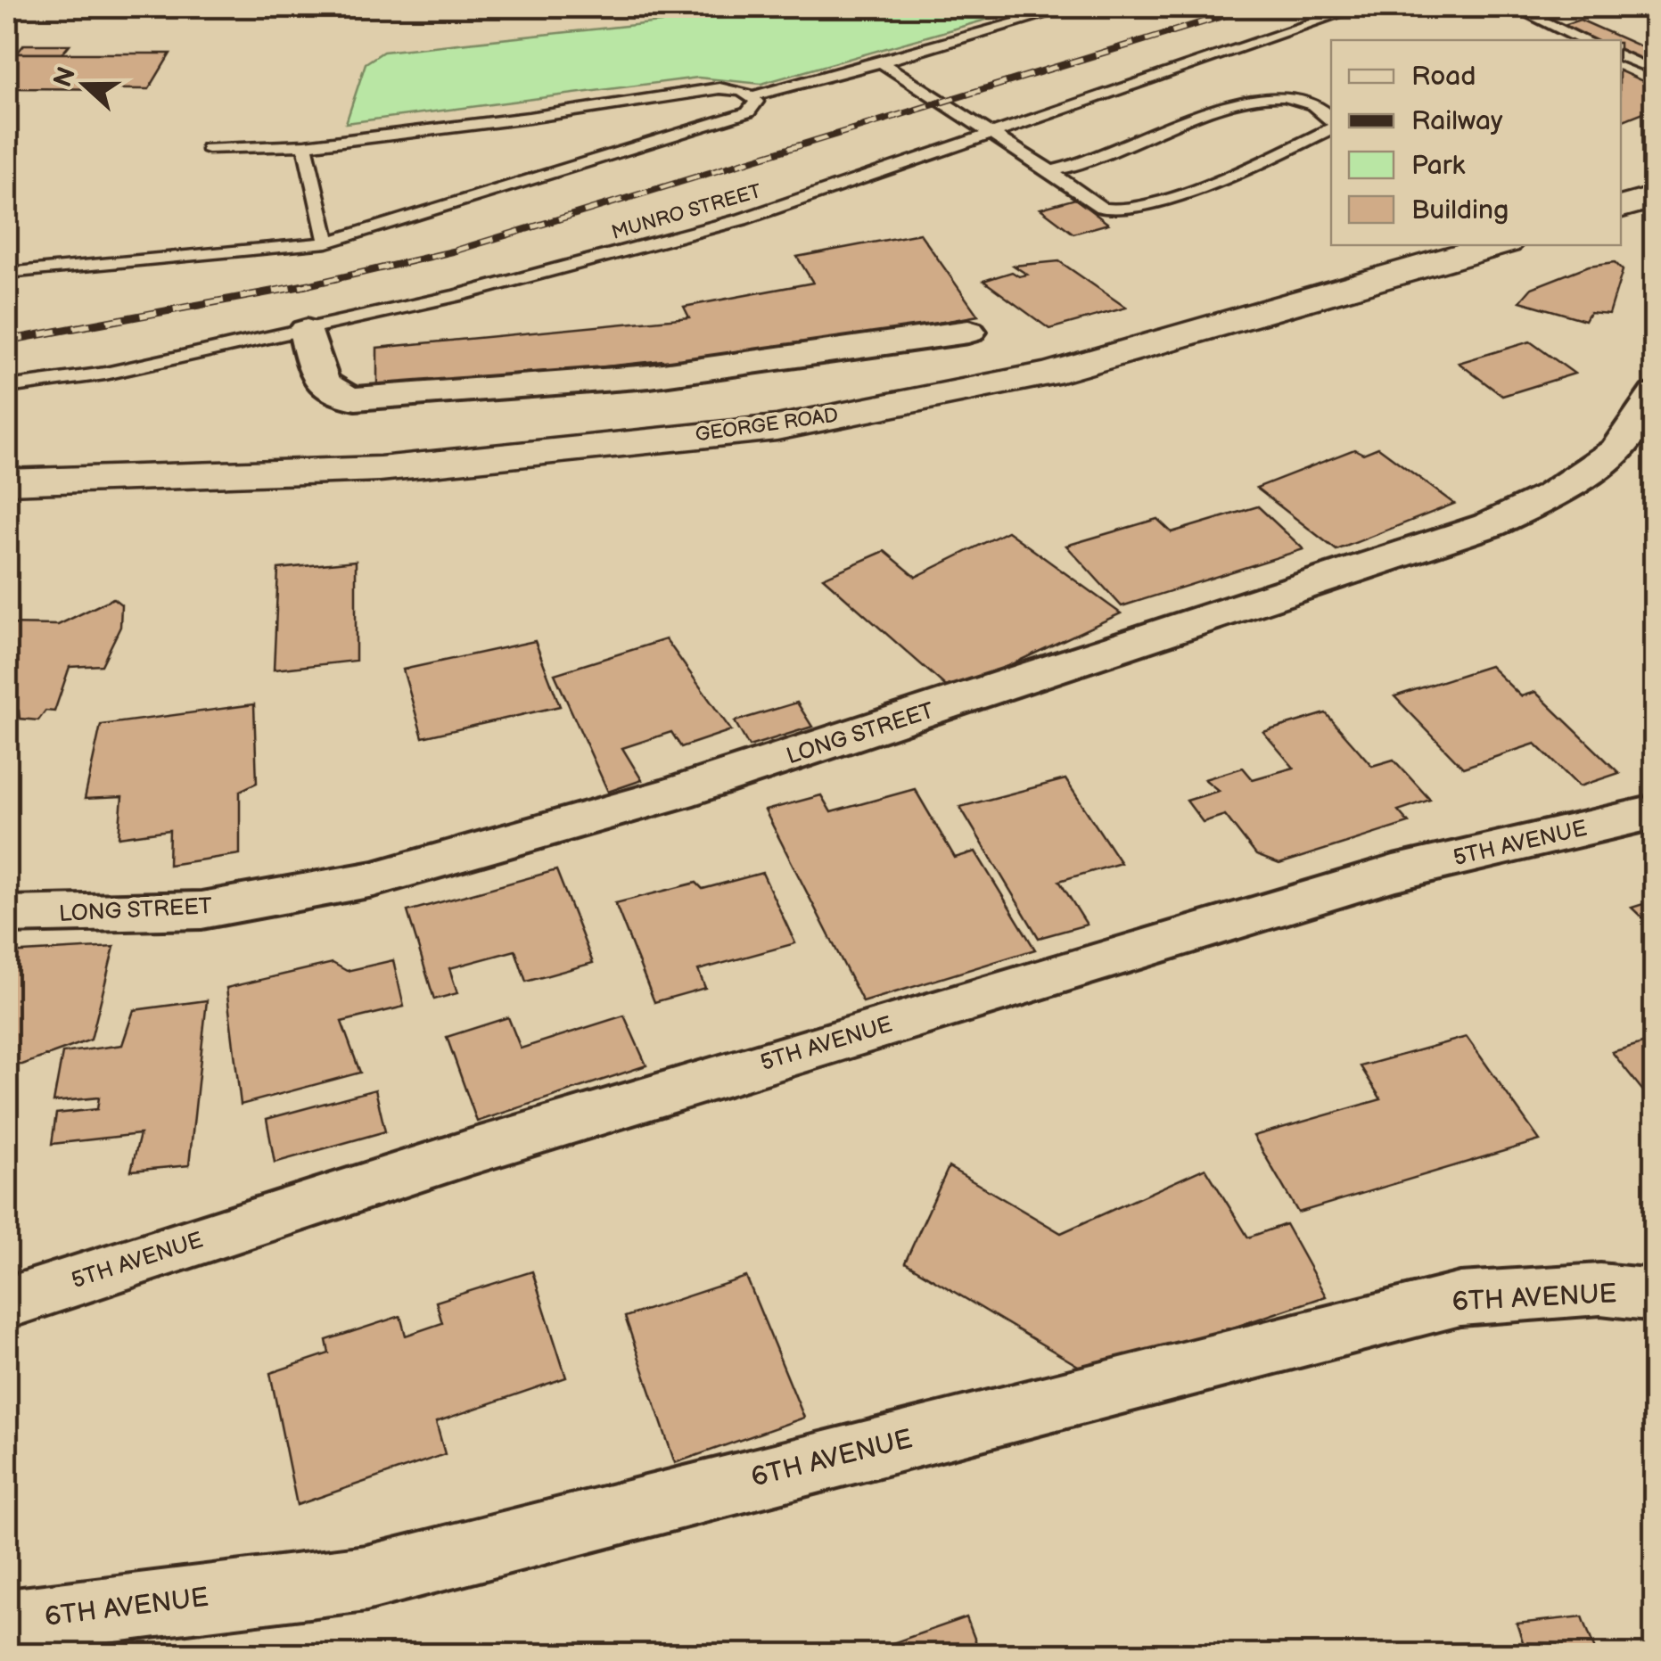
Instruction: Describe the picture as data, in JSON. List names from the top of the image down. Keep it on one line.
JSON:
{"streets":{"street":["GEORGE ROAD","LONG STREET","5TH AVENUE","6TH AVENUE"],"lane":["MUNRO STREET"]},"legend":["Road","Railway","Park","Building"],"north":"left"}
